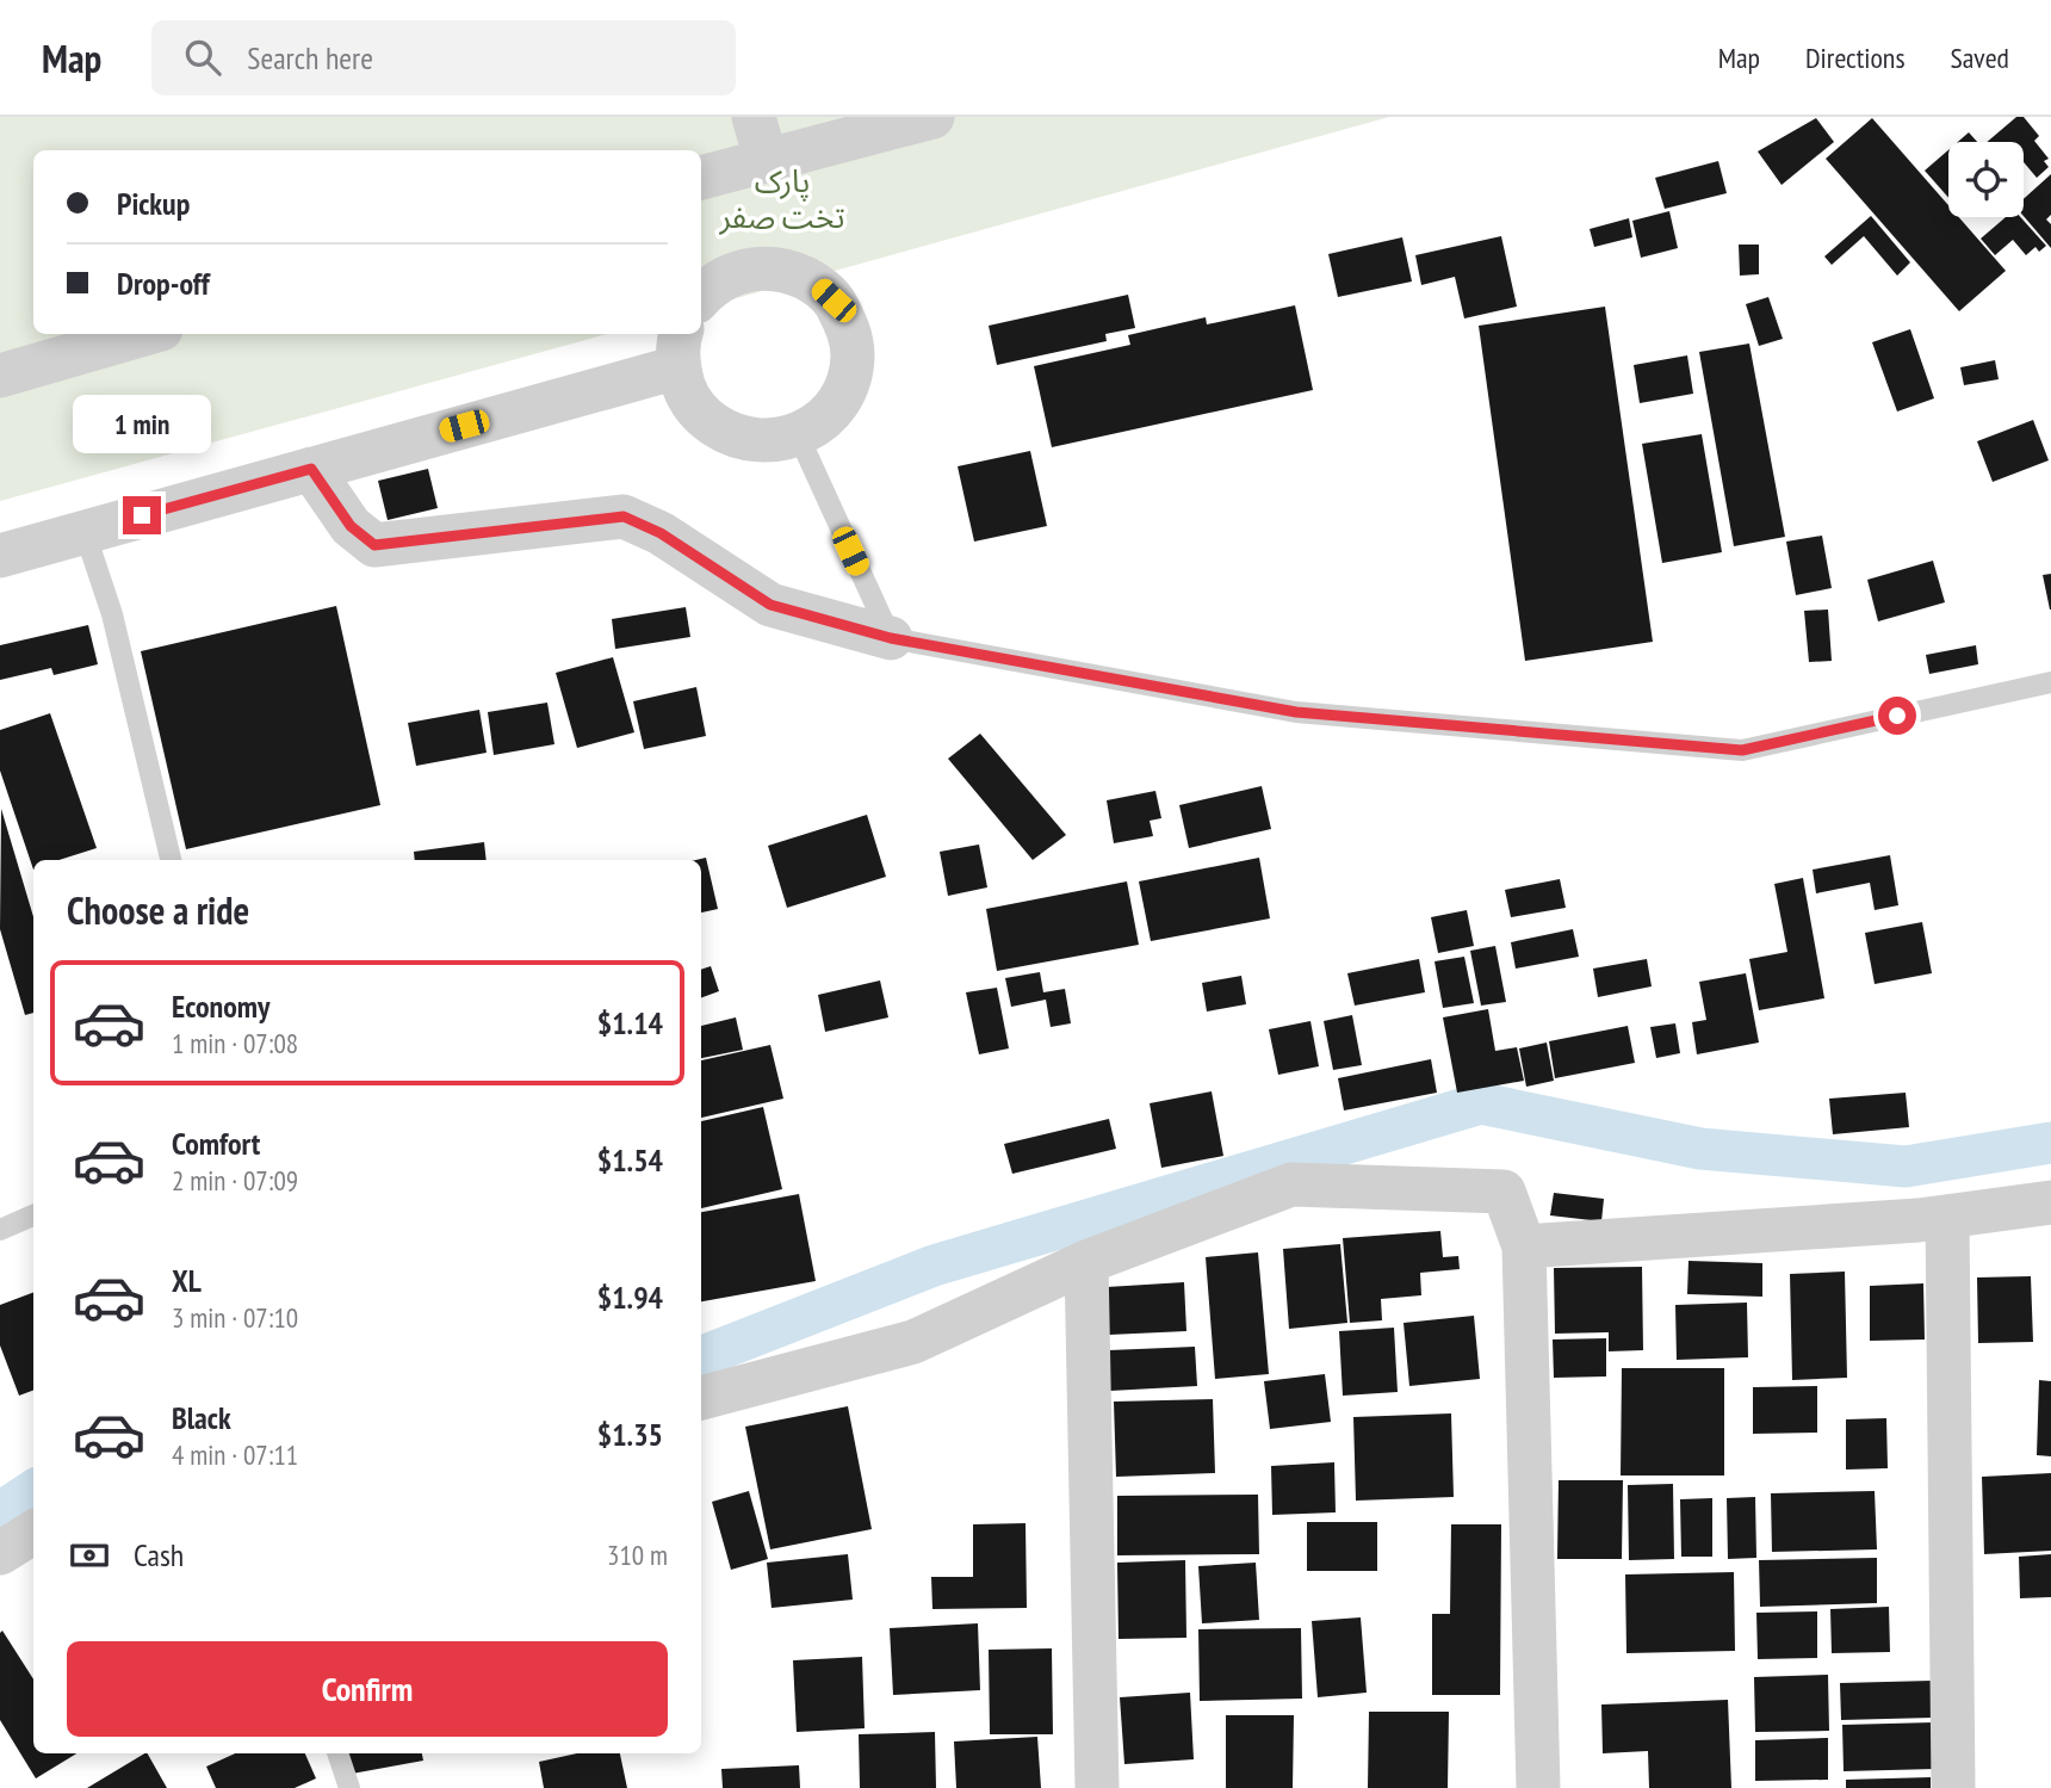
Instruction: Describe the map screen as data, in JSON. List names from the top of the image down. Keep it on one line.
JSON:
{"parks":["پارک تخت صفر"],"page":{"header":"Map","search":"Search here","nav":["Map","Directions","Saved"],"banner":["Pickup","Drop-off"],"bubble":"1 min","heading":"Choose a ride","list":[{"name":"Economy","note":"1 min · 07:08","value":"$1.14"},{"name":"Comfort","note":"2 min · 07:09","value":"$1.54"},{"name":"XL","note":"3 min · 07:10","value":"$1.94"},{"name":"Black","note":"4 min · 07:11","value":"$1.35"}],"pay":["Cash","310 m"],"buttons":"Confirm"}}
